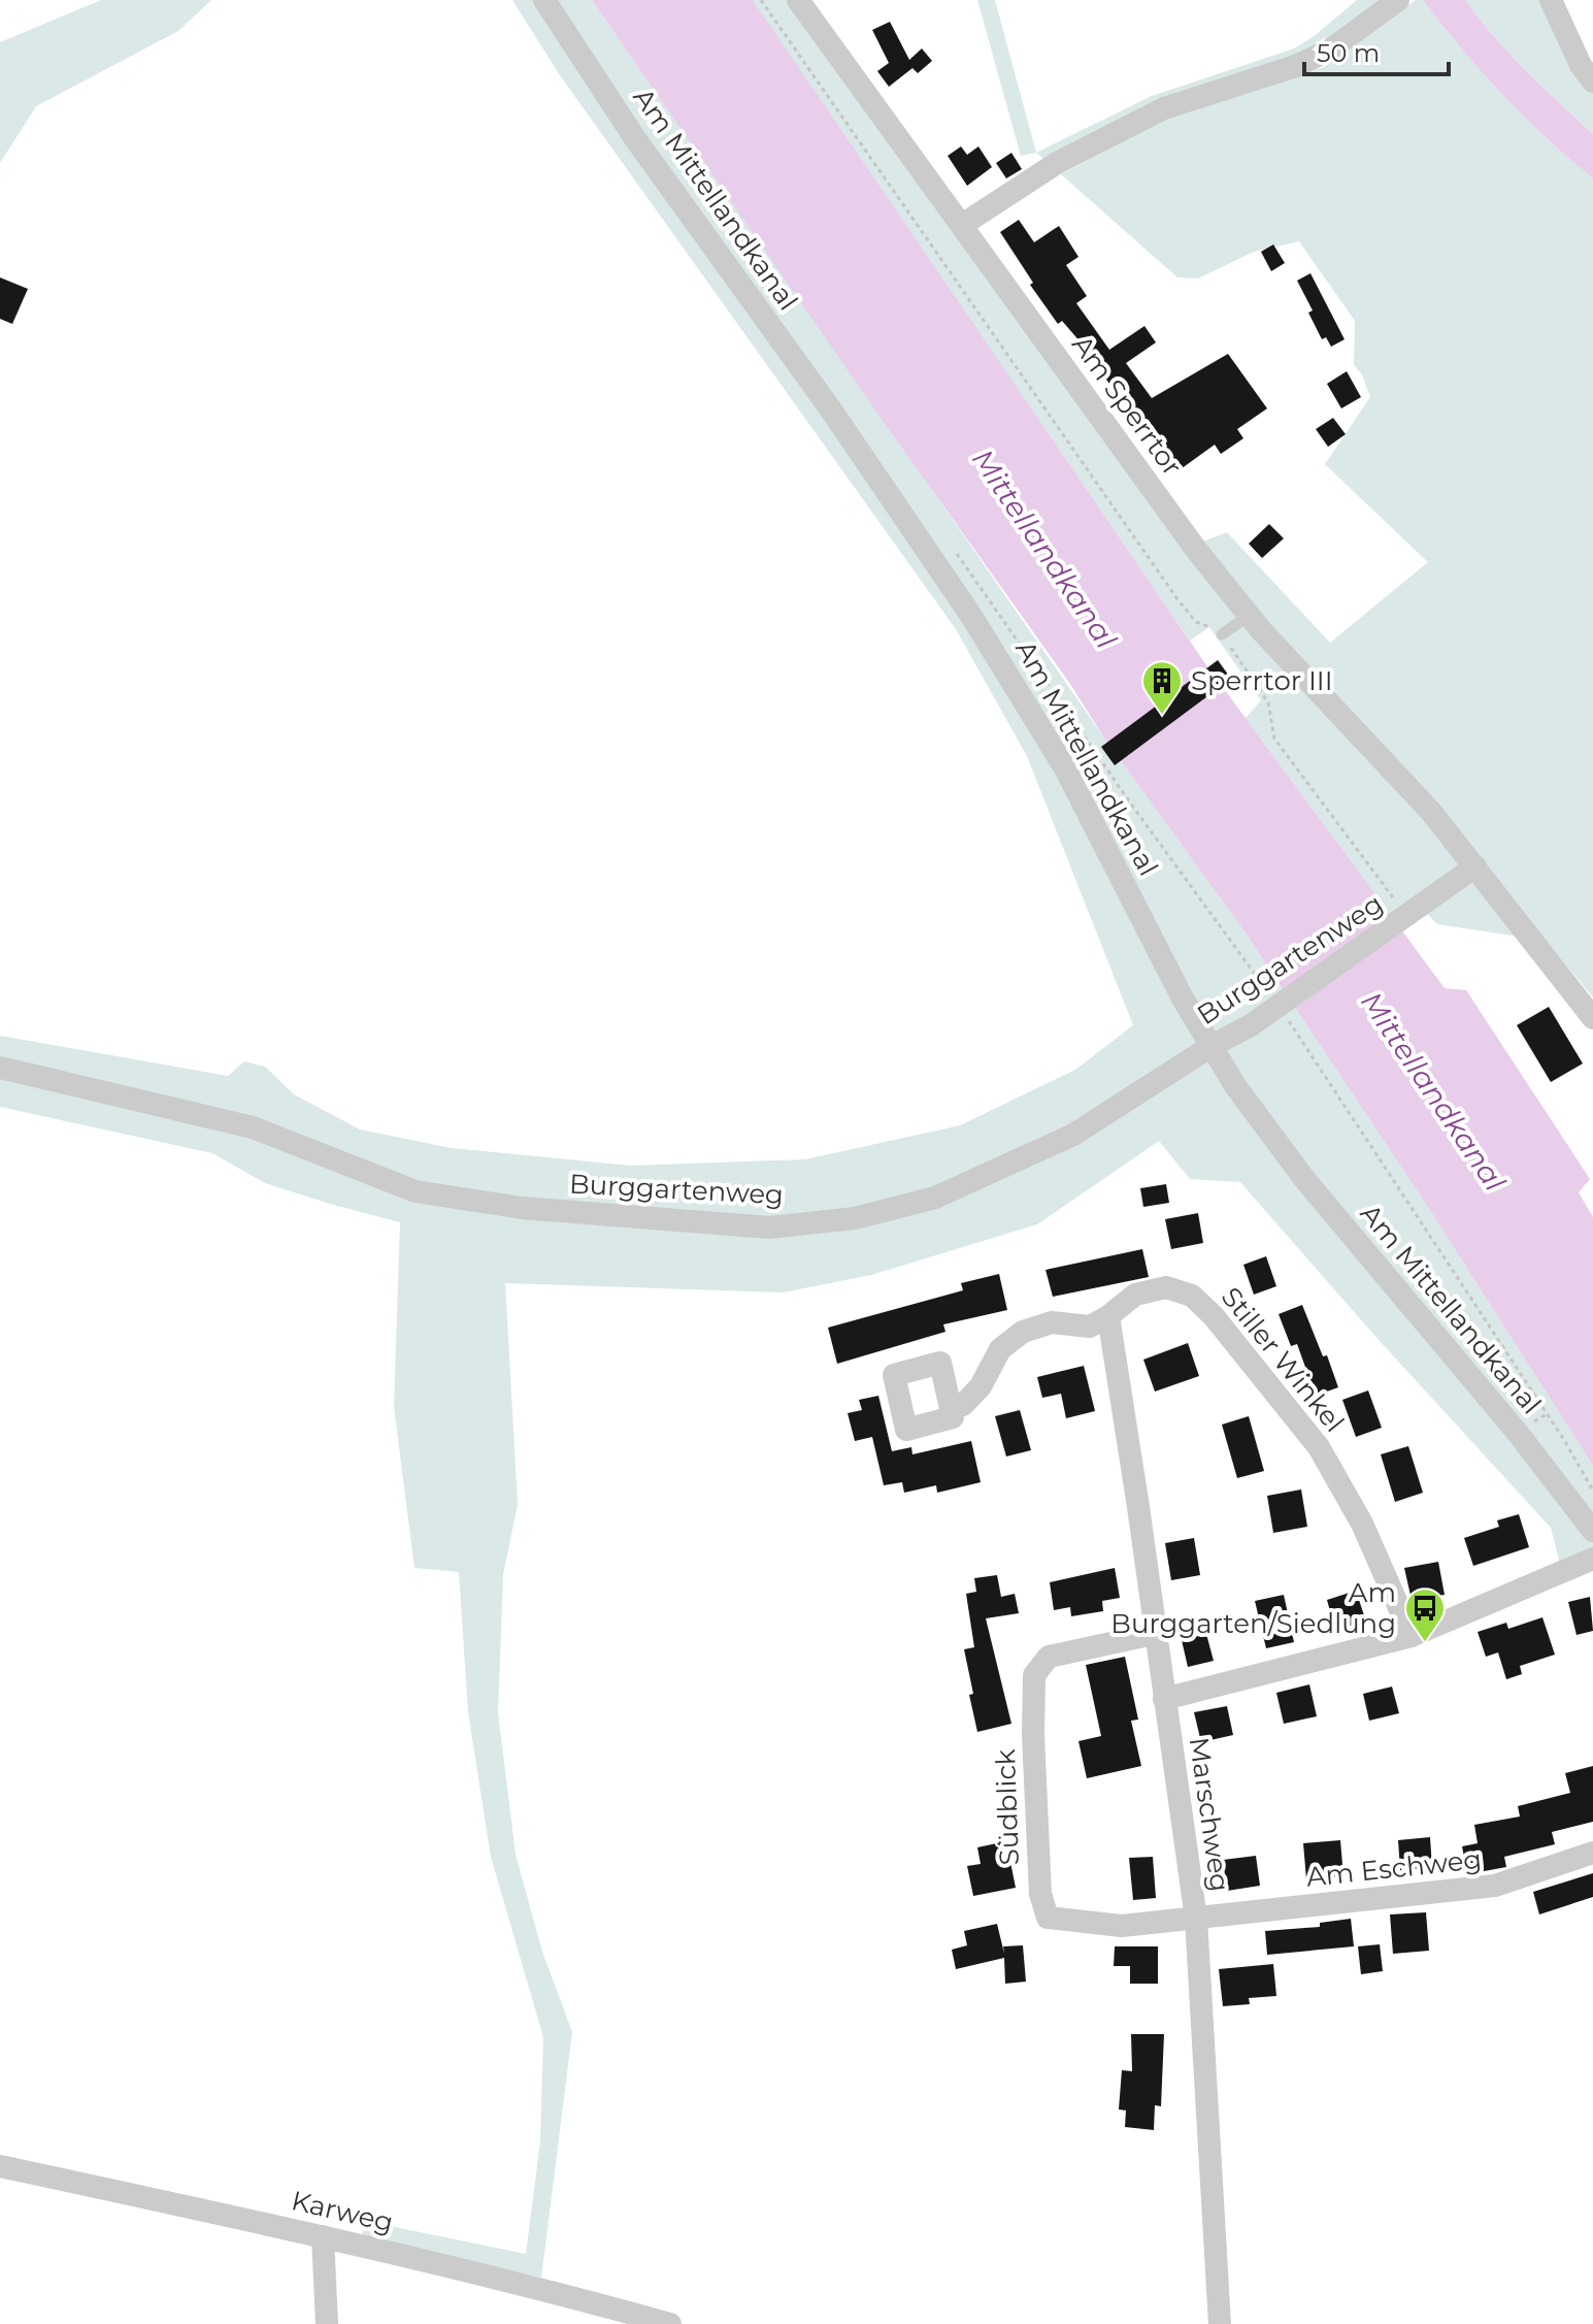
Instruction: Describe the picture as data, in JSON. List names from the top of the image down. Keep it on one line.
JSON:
{"streets":{"street":["Am Mittellandkanal","Am Sperrtor","Burggartenweg","Stiller Winkel","Südblick","Marschweg","Am Eschweg","Karweg"]},"crossings":[["Am Mittellandkanal","Burggartenweg"],["Am Sperrtor","Burggartenweg"],["Stiller Winkel","Marschweg"],["Südblick","Marschweg"],["Südblick","Am Eschweg"],["Marschweg","Am Eschweg"]],"water":["Mittellandkanal"],"places":{"building":["Sperrtor III"],"bus stop":["Am Burggarten/Siedlung"]},"scale_bar":"50 m"}
